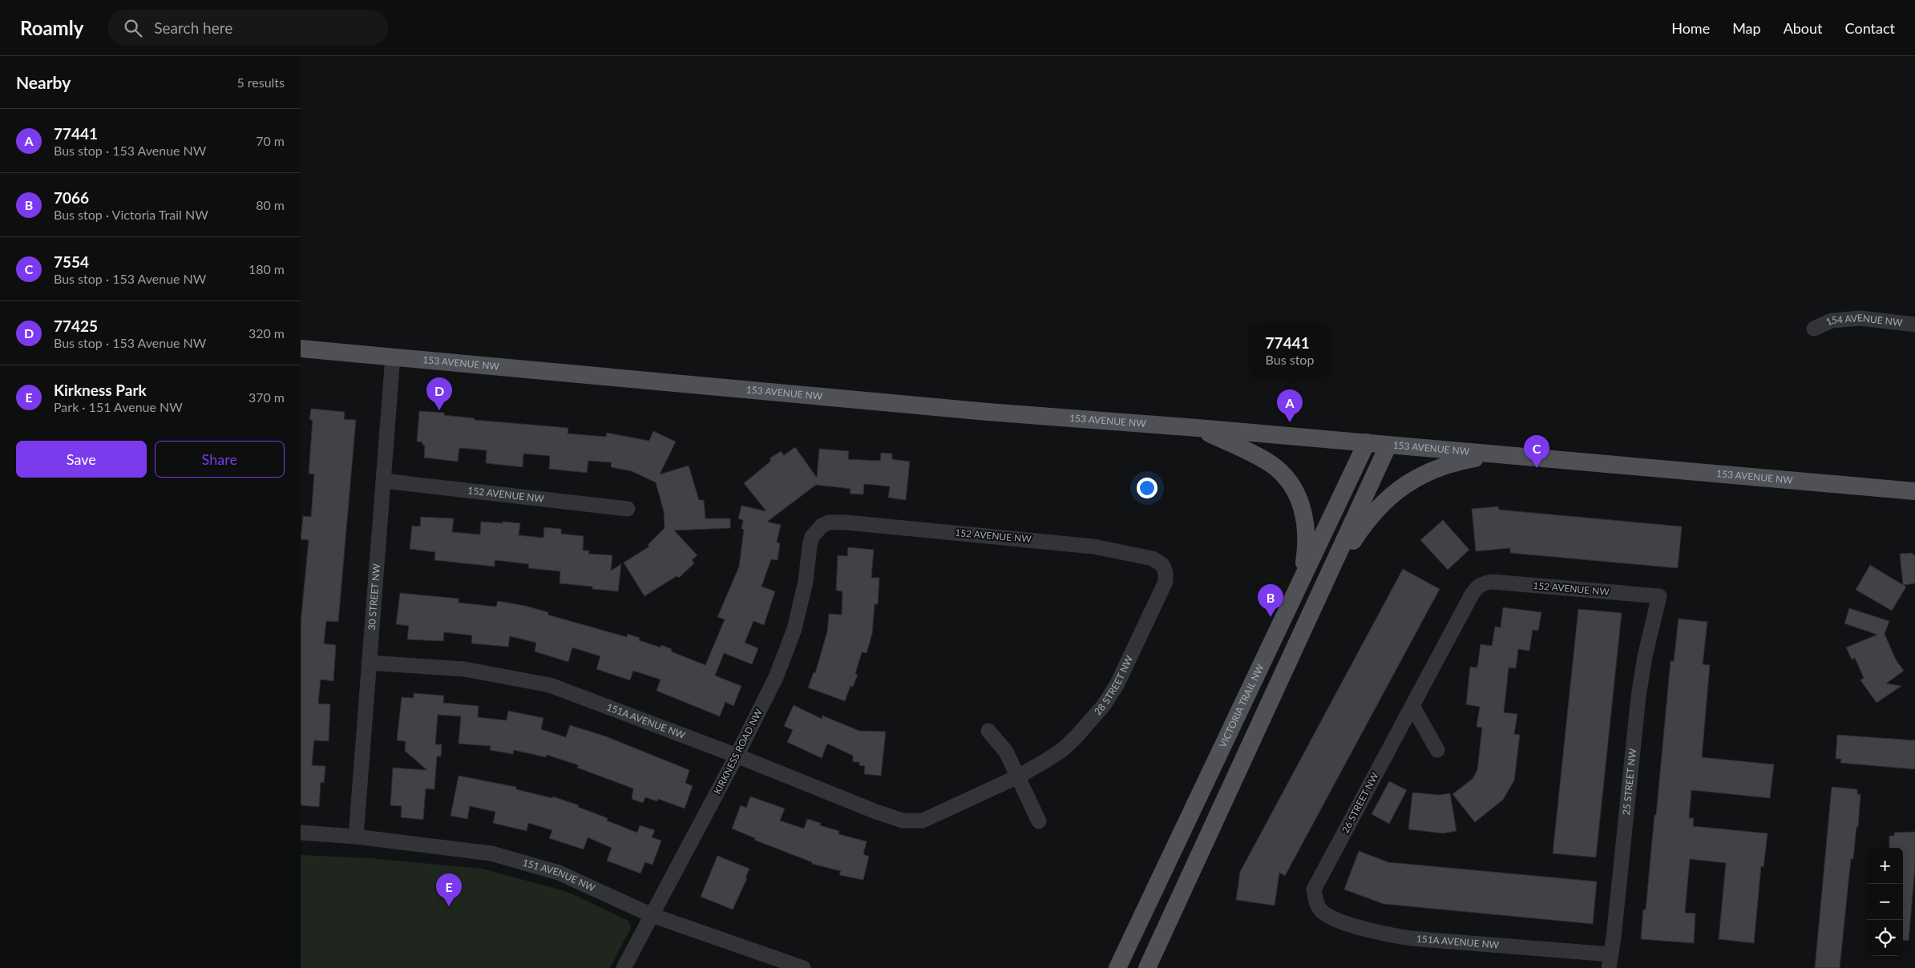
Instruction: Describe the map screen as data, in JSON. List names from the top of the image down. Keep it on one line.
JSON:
{"streets":{"main road":["153 AVENUE NW","VICTORIA TRAIL NW"],"street":["154 AVENUE NW","152 AVENUE NW","30 STREET NW","28 STREET NW","151A AVENUE NW","KIRKNESS ROAD NW","25 STREET NW","26 STREET NW","151 AVENUE NW"]},"crossings":[["153 AVENUE NW","30 STREET NW"],["153 AVENUE NW","VICTORIA TRAIL NW"],["152 AVENUE NW","30 STREET NW"],["152 AVENUE NW","28 STREET NW"],["152 AVENUE NW","KIRKNESS ROAD NW"],["152 AVENUE NW","25 STREET NW"],["152 AVENUE NW","26 STREET NW"],["30 STREET NW","151A AVENUE NW"],["30 STREET NW","151 AVENUE NW"],["28 STREET NW","151A AVENUE NW"],["151A AVENUE NW","KIRKNESS ROAD NW"],["151A AVENUE NW","25 STREET NW"],["151A AVENUE NW","26 STREET NW"],["KIRKNESS ROAD NW","151 AVENUE NW"]],"page":{"header":"Roamly","search":"Search here","nav":["Home","Map","About","Contact"],"heading":["Nearby","5 results"],"list":[{"mark":"A","name":"77441","note":"Bus stop · 153 Avenue NW","value":"70 m"},{"mark":"B","name":"7066","note":"Bus stop · Victoria Trail NW","value":"80 m"},{"mark":"C","name":"7554","note":"Bus stop · 153 Avenue NW","value":"180 m"},{"mark":"D","name":"77425","note":"Bus stop · 153 Avenue NW","value":"320 m"},{"mark":"E","name":"Kirkness Park","note":"Park · 151 Avenue NW","value":"370 m"}],"popup":["77441","Bus stop"],"pins":["D","A","C","B","E"],"buttons":["Save","Share"],"map_buttons":["+","−"]}}
